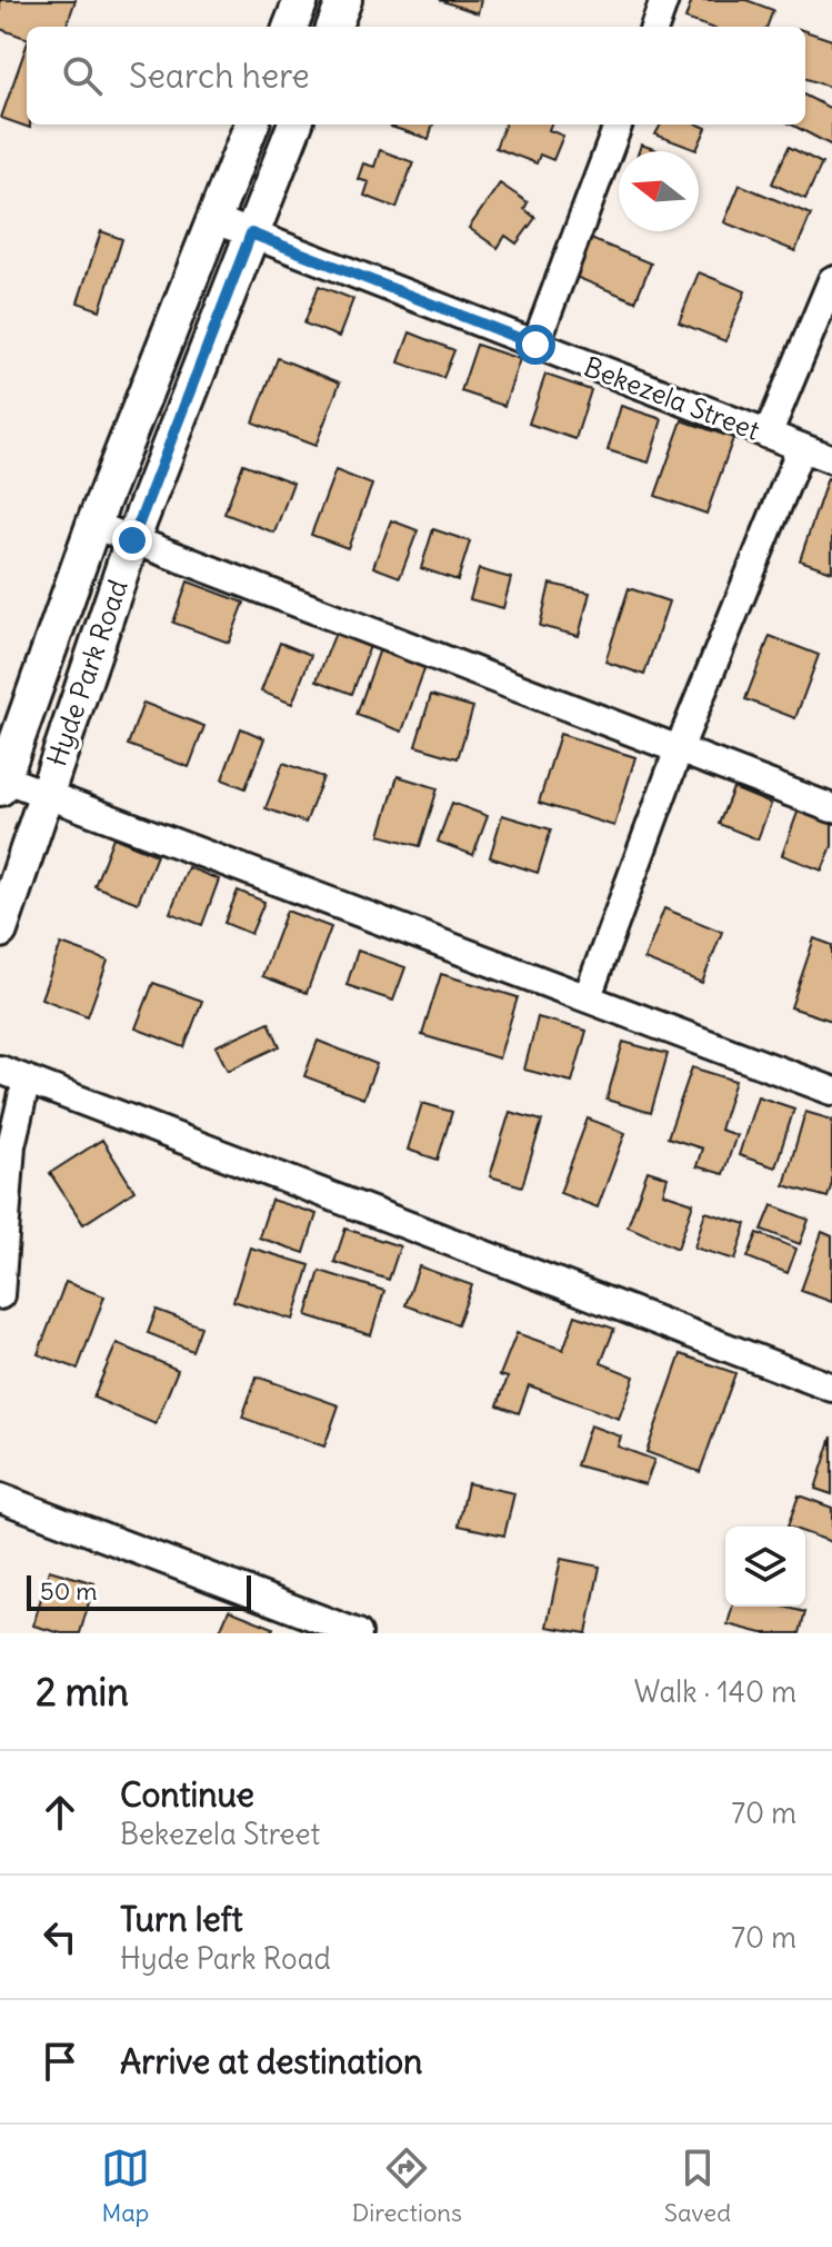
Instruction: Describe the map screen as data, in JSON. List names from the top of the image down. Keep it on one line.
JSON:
{"streets":{"street":["Bekezela Street","Hyde Park Road"]},"crossings":[["Bekezela Street","Hyde Park Road"]],"scale_bar":"50 m","north":"left","page":{"search":"Search here","scale":"50 m","heading":["2 min","Walk · 140 m"],"list":[["Continue","Bekezela Street","70 m"],["Turn left","Hyde Park Road","70 m"],"Arrive at destination"],"nav":["Map","Directions","Saved"]}}
